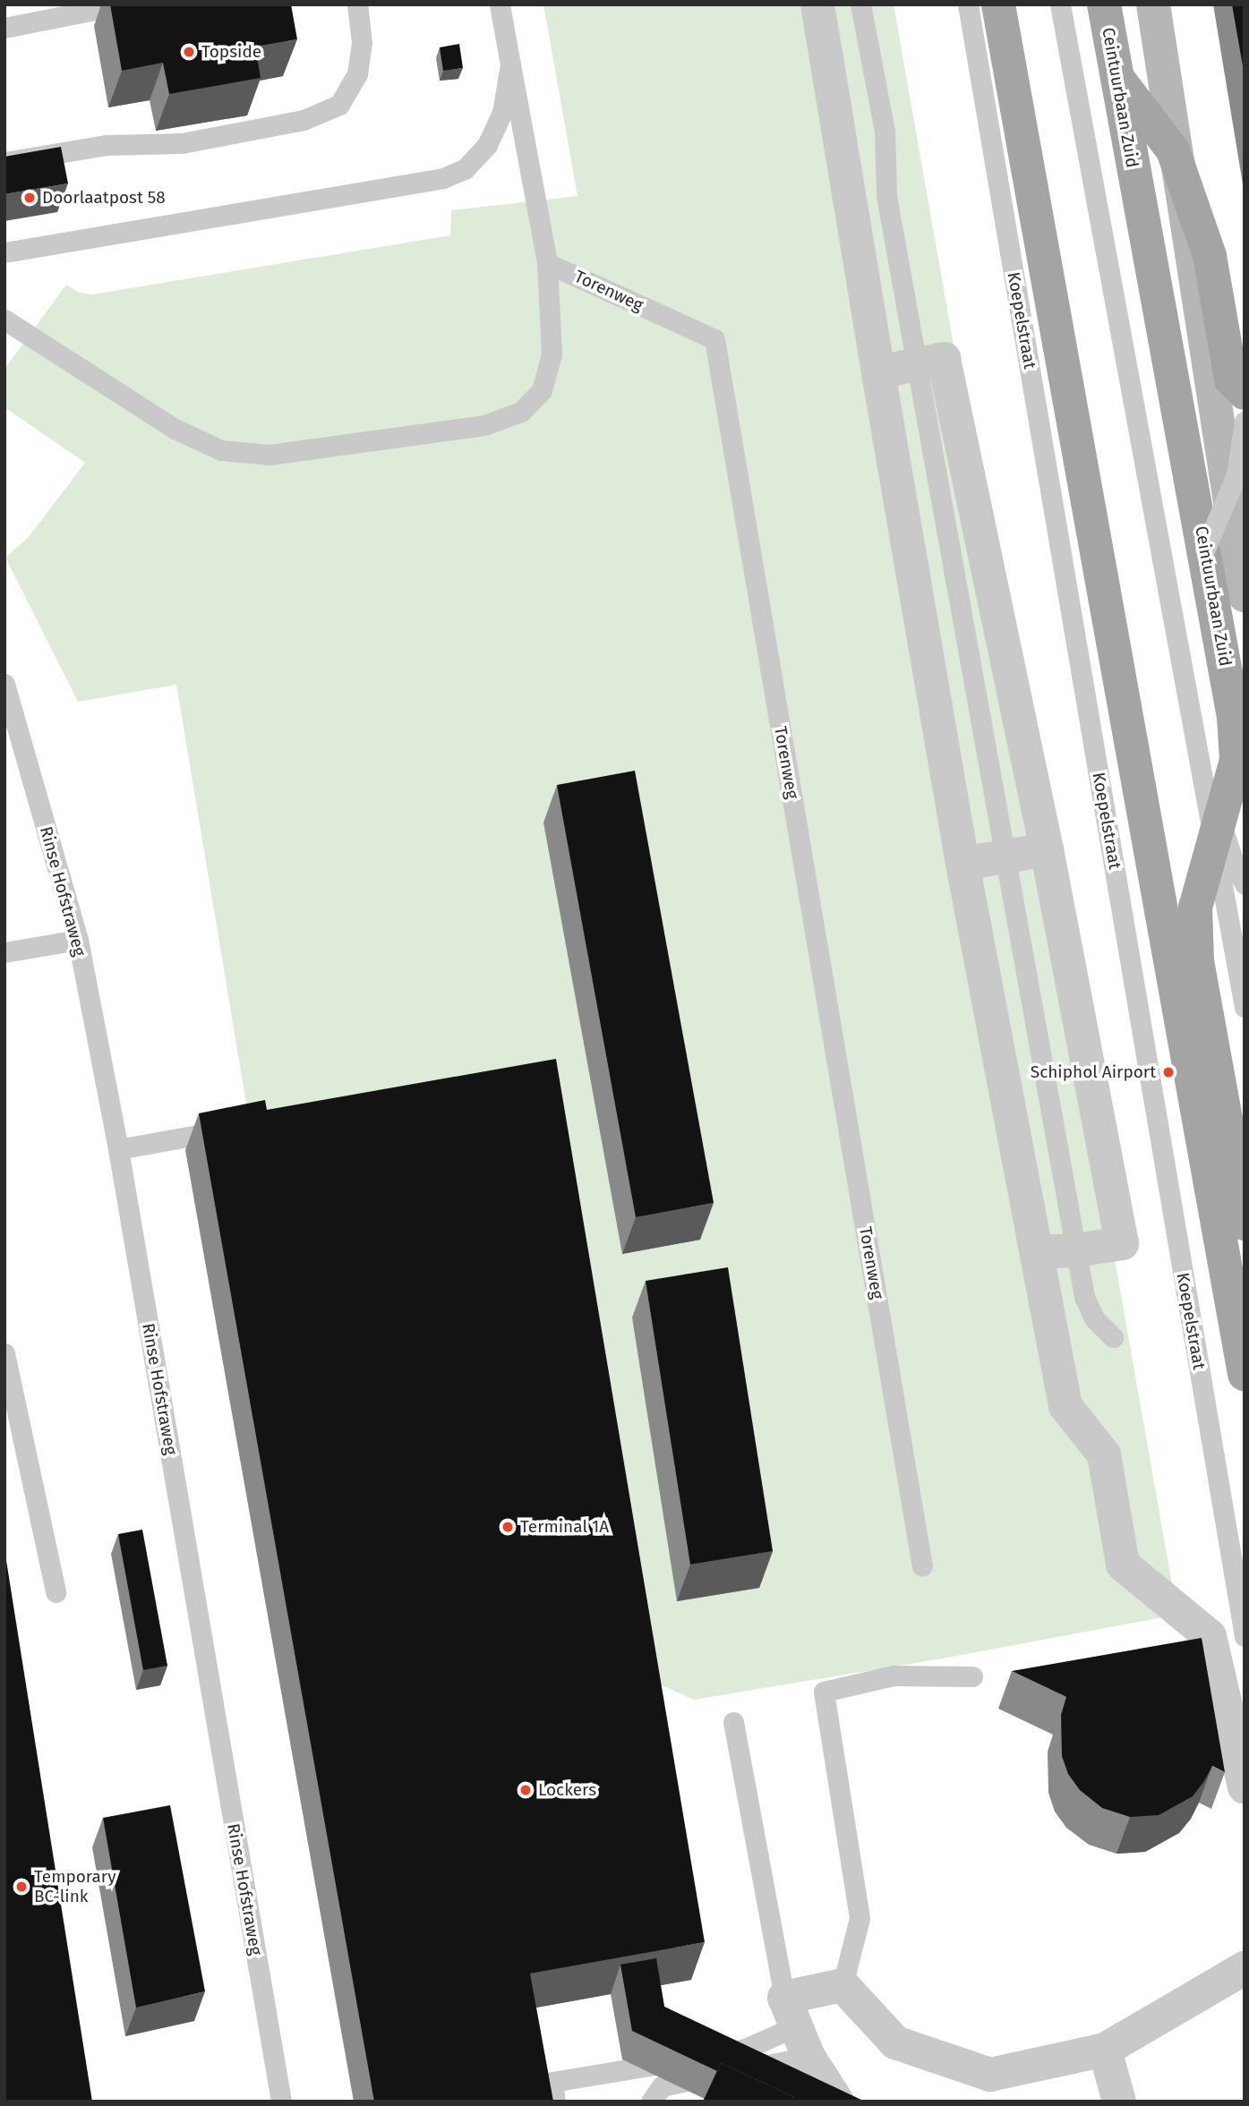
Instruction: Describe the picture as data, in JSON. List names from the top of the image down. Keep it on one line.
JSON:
{"streets":{"main road":["Ceintuurbaan Zuid"],"lane":["Torenweg","Koepelstraat","Rinse Hofstraweg"]},"places":["Topside","Doorlaatpost 58","Schiphol Airport","Terminal 1A","Lockers","Temporary BC-link"]}
